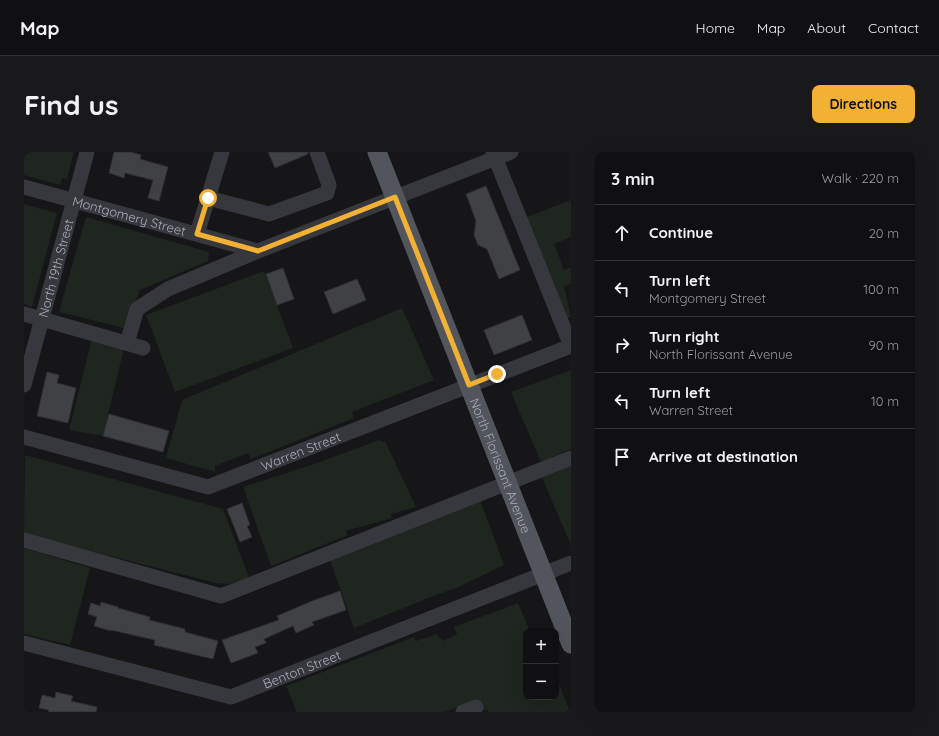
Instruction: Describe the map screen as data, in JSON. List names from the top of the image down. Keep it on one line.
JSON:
{"streets":{"main road":["North Florissant Avenue"],"street":["Montgomery Street","North 19th Street","Warren Street","Benton Street"]},"crossings":[["Montgomery Street","North 19th Street"],["Warren Street","North Florissant Avenue"],["North Florissant Avenue","Benton Street"]],"page":{"header":"Map","nav":["Home","Map","About","Contact"],"buttons":"Directions","title":"Find us","heading":["3 min","Walk · 220 m"],"list":[["Continue","20 m"],["Turn left","Montgomery Street","100 m"],["Turn right","North Florissant Avenue","90 m"],["Turn left","Warren Street","10 m"],"Arrive at destination"],"map_buttons":["+","−"]}}
